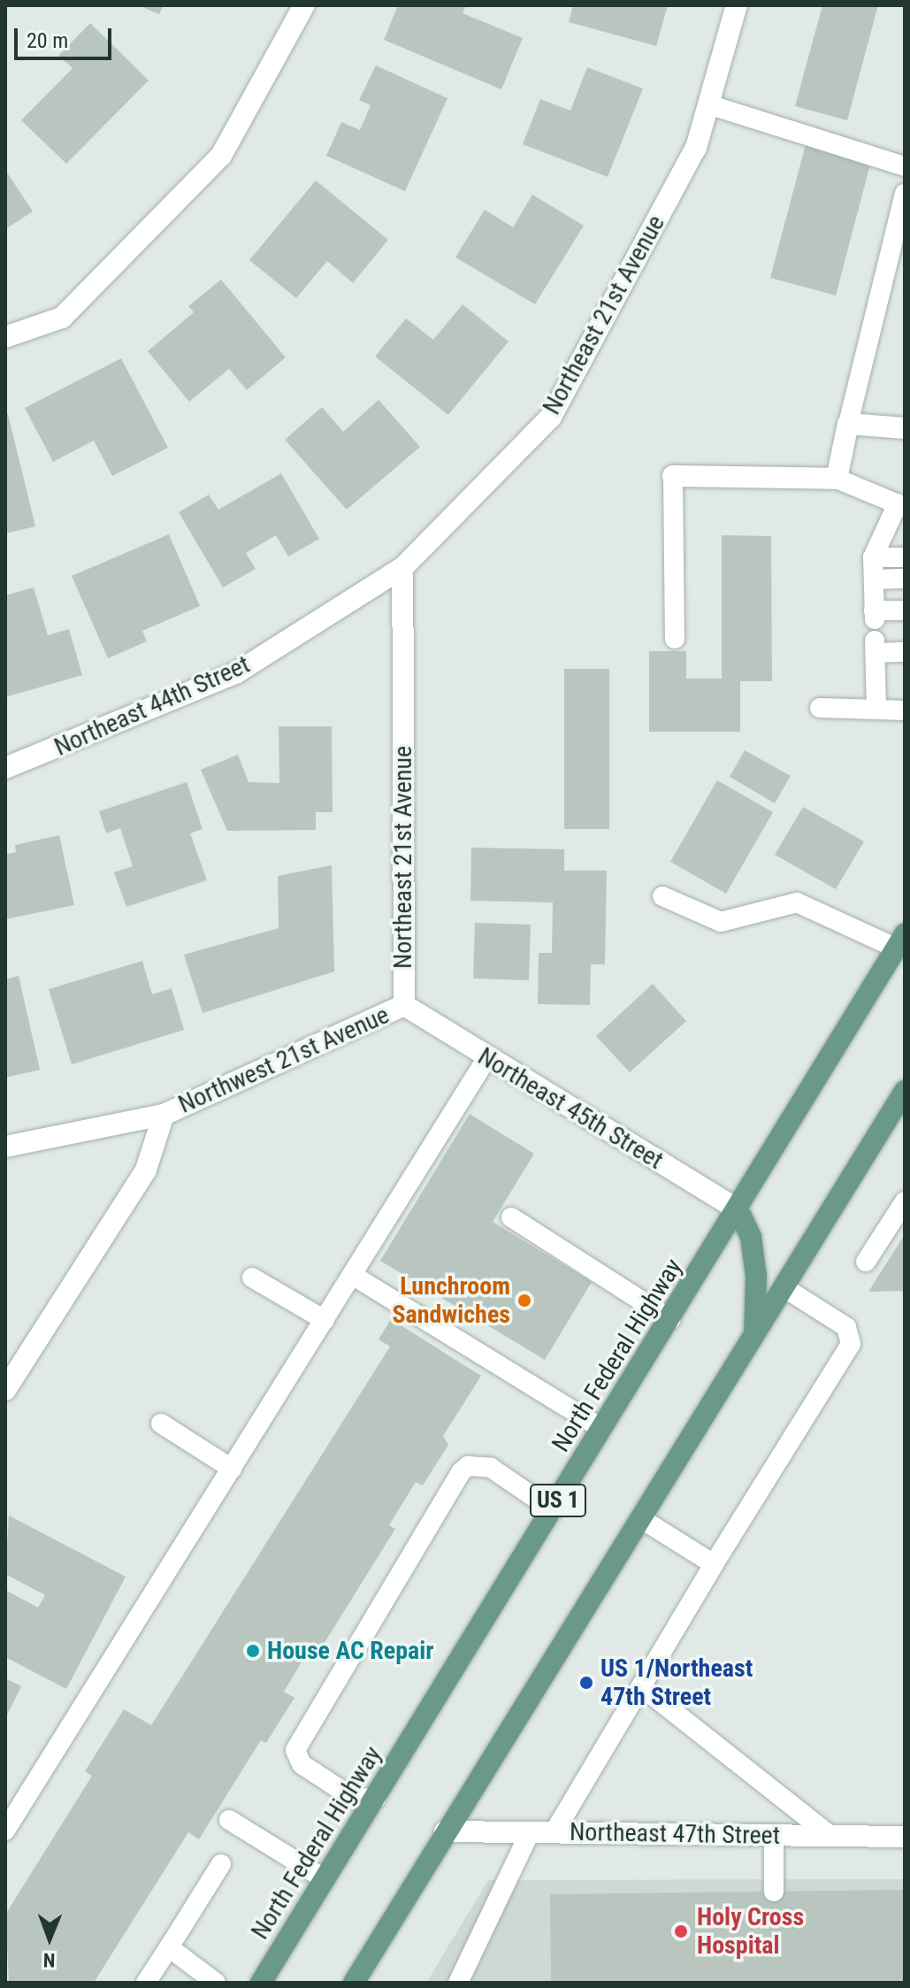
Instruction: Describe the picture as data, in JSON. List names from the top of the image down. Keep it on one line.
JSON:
{"streets":{"main road":["North Federal Highway","US 1"],"street":["Northeast 21st Avenue","Northeast 44th Street","Northwest 21st Avenue","Northeast 45th Street","Northeast 47th Street"]},"crossings":[["Northeast 21st Avenue","Northeast 44th Street"],["Northeast 21st Avenue","Northwest 21st Avenue"],["Northeast 21st Avenue","Northeast 45th Street"],["Northwest 21st Avenue","Northeast 45th Street"],["Northeast 45th Street","North Federal Highway"]],"places":["Lunchroom Sandwiches","House AC Repair","US 1/Northeast 47th Street","Holy Cross Hospital"],"scale_bar":"20 m","north":"bottom"}
